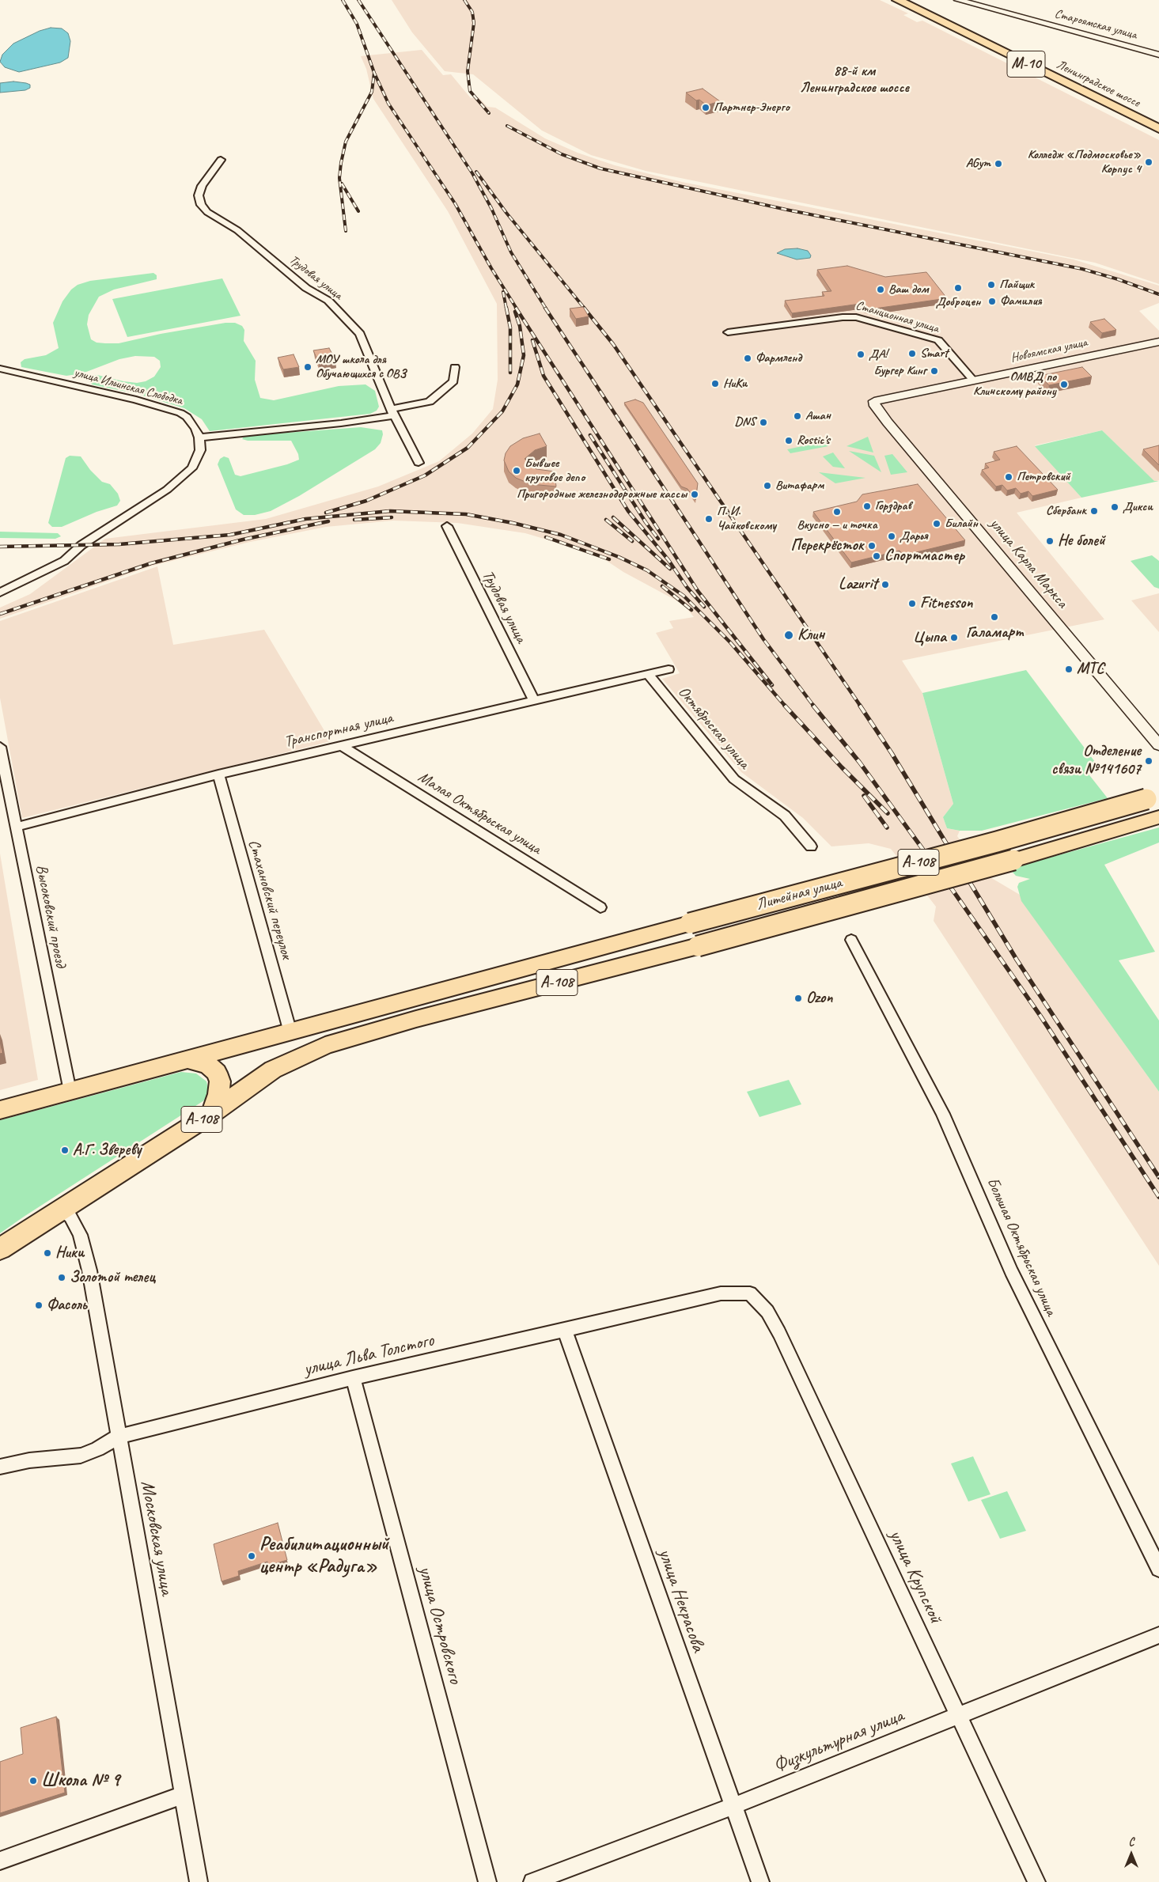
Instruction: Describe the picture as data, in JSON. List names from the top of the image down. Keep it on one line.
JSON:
{"streets":{"highway":["М-10","Ленинградское шоссе","А-108","Литейная улица"],"street":["Староямская улица","Трудовая улица","Станционная улица","Новоямская улица","улица Ильинская Слободка","улица Карла Маркса","Октябрьская улица","Транспортная улица","Малая Октябрьская улица","Стахановский переулок","Высоковский проезд","Большая Октябрьская улица","улица Льва Толстого","Московская улица","улица Крупской","улица Некрасова","улица Островского","Физкультурная улица"]},"crossings":[["Трудовая улица","Транспортная улица"],["Станционная улица","Новоямская улица"],["Новоямская улица","улица Карла Маркса"],["Октябрьская улица","Транспортная улица"],["Транспортная улица","Малая Октябрьская улица"],["Транспортная улица","Стахановский переулок"],["Транспортная улица","Высоковский проезд"],["А-108","Литейная улица"],["А-108","Стахановский переулок"],["А-108","Высоковский проезд"],["А-108","Московская улица"],["Литейная улица","Стахановский переулок"],["улица Льва Толстого","Московская улица"],["улица Льва Толстого","улица Крупской"],["улица Льва Толстого","улица Некрасова"],["улица Льва Толстого","улица Островского"],["улица Крупской","Физкультурная улица"],["улица Некрасова","Физкультурная улица"]],"districts":["88-й км Ленинградское шоссе"],"places":["Партнер-Энерго","Колледж «Подмосковье» Корпус 4","AGym","Пайщик","Доброцен","Ваш дом","Фамилия","Smart","ДА!","Фармленд","МОУ школа для Обучающихся с ОВЗ","Бургер Кинг","НиКи","ОМВД по Клинскому району","Ашан","DNS","Rostic's","Бывшее круговое депо","Петровский","Витафарм","Пригородные железнодорожные кассы","Горздрав","Дикси","Сбербанк","Вкусно — и точка","П. И. Чайковскому","Билайн","Дарья","Не болей","Перекрёсток","Спортмастер","Lazurit","Fitnesson","Галамарт","Клин","Цыпа","МТС","Отделение связи №141607","Ozon","А.Г. Звереву","Ники","Золотой телец","Фасоль","Реабилитационный центр «Радуга»","Школа № 9"],"north":"top"}
